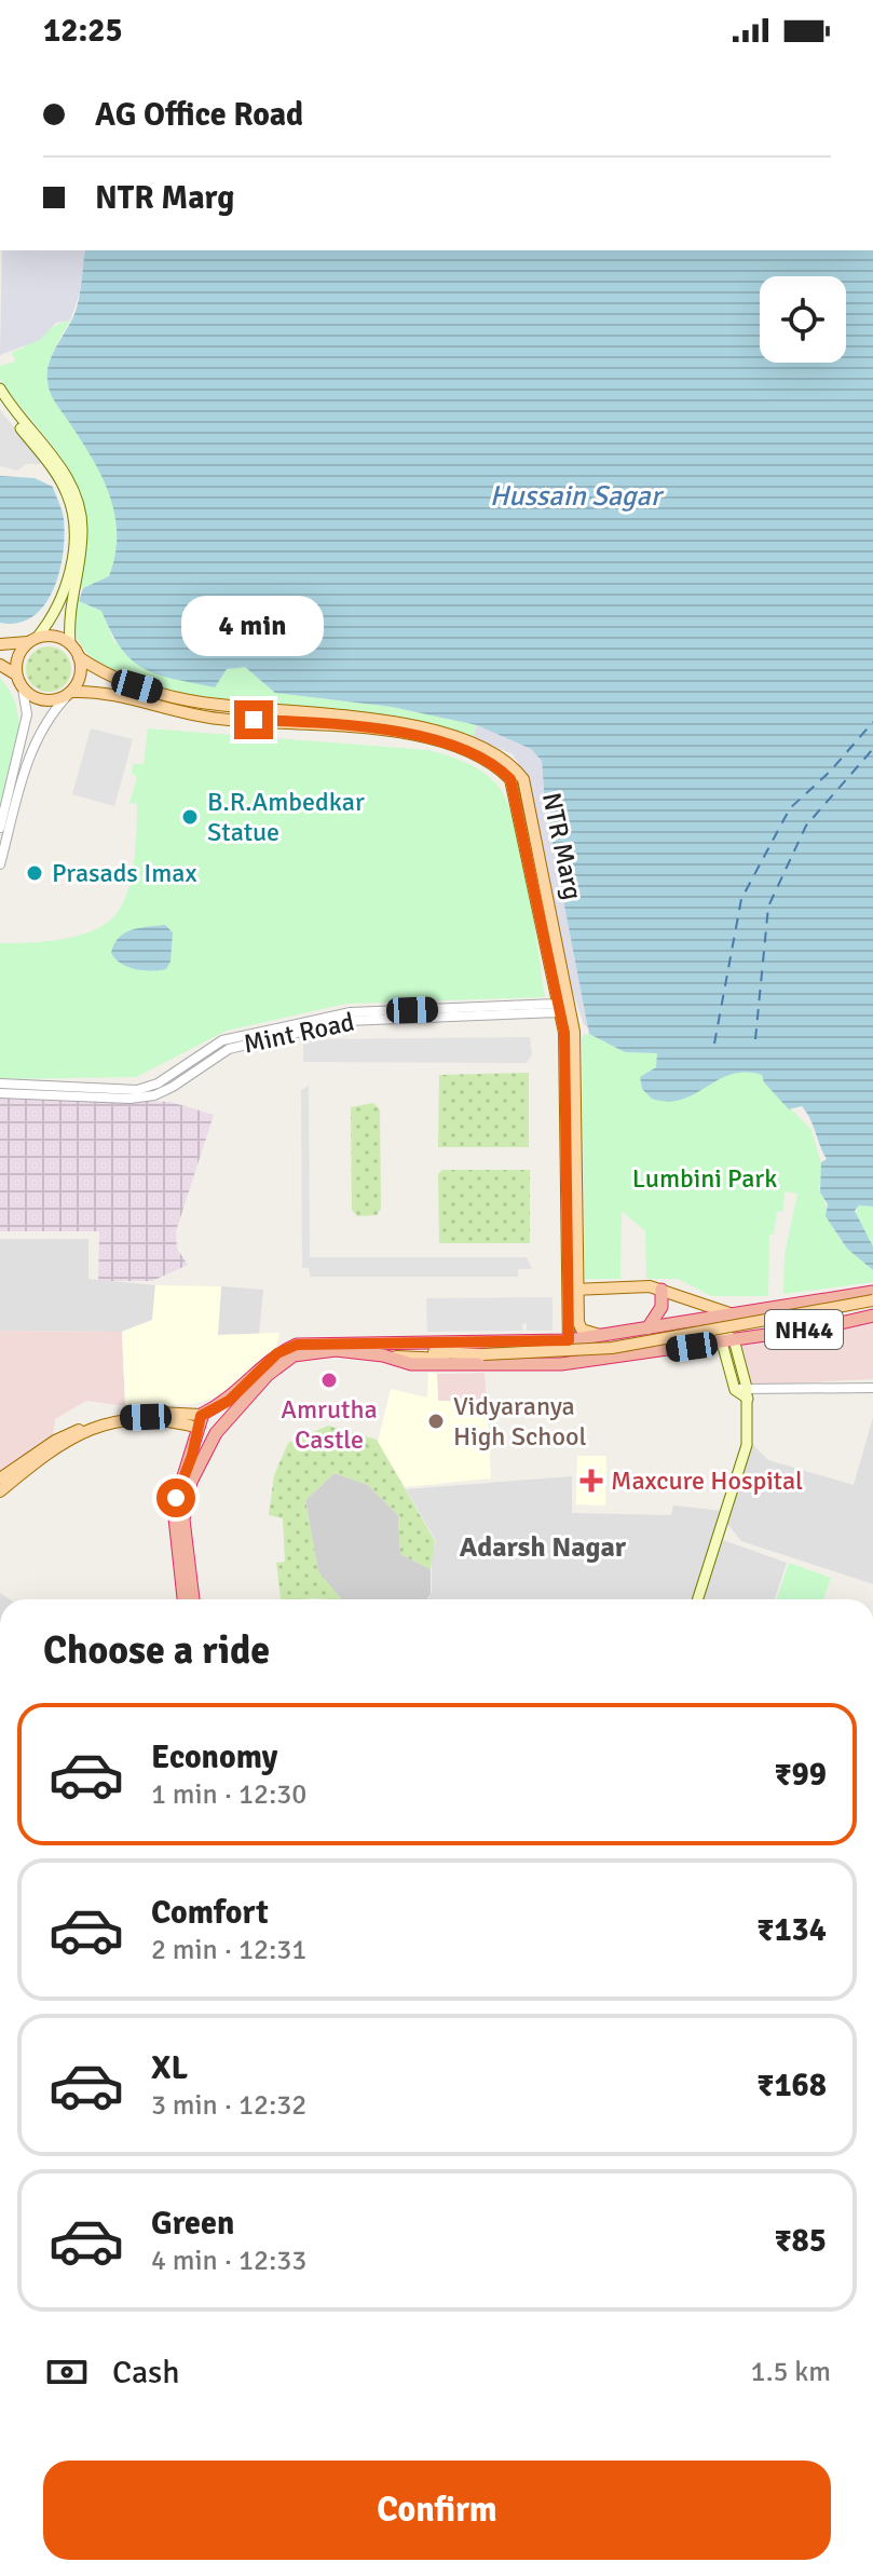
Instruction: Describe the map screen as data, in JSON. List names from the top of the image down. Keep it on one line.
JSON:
{"streets":{"highway":["NH44"],"main road":["NTR Marg"],"street":["Mint Road"]},"crossings":[["NTR Marg","Mint Road"],["NTR Marg","NH44"]],"districts":["Adarsh Nagar"],"water":["Hussain Sagar"],"parks":["Lumbini Park"],"places":{"other":["B.R.Ambedkar Statue","Prasads Imax","Amrutha Castle","Vidyaranya High School"],"health":["Maxcure Hospital"]},"page":{"status":"12:25","banner":["AG Office Road","NTR Marg"],"bubble":"4 min","heading":"Choose a ride","list":[{"name":"Economy","note":"1 min · 12:30","value":"₹99"},{"name":"Comfort","note":"2 min · 12:31","value":"₹134"},{"name":"XL","note":"3 min · 12:32","value":"₹168"},{"name":"Green","note":"4 min · 12:33","value":"₹85"}],"pay":["Cash","1.5 km"],"buttons":"Confirm"}}
